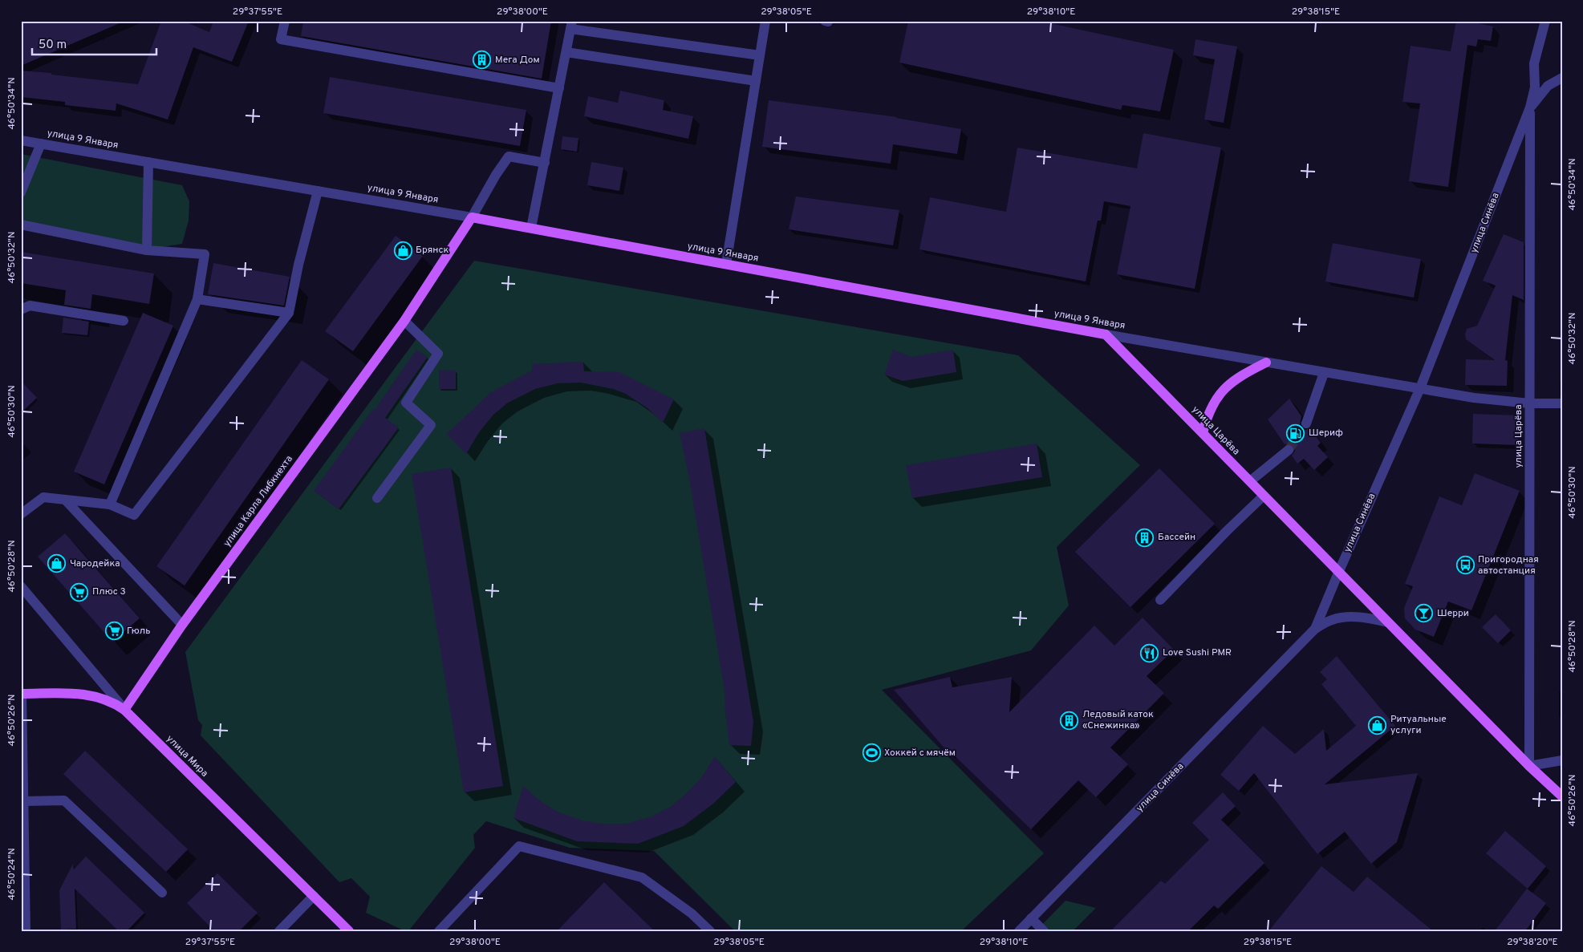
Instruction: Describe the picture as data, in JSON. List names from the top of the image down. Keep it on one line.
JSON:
{"streets":{"main road":["улица 9 Января","улица Царёва","улица Карла Либкнехта","улица Мира"],"street":["улица Синёва"]},"crossings":[["улица 9 Января","улица Синёва"],["улица 9 Января","улица Царёва"],["улица 9 Января","улица Карла Либкнехта"],["улица Синёва","улица Царёва"],["улица Карла Либкнехта","улица Мира"]],"places":{"building":["Мега Дом","Бассейн","Ледовый каток «Снежинка»"],"shop":["Брянск","Чародейка","Ритуальные услуги"],"fuel station":["Шериф"],"bus stop":["Пригородная автостанция"],"supermarket":["Плюс 3","Гюль"],"bar":["Шерри"],"restaurant":["Love Sushi PMR"],"sports":["Хоккей с мячём"]},"scale_bar":"50 m","coordinates":["29°37'55\"E","29°38'00\"E","29°38'05\"E","29°38'10\"E","29°38'15\"E","46°50'34\"N","46°50'32\"N","46°50'30\"N","46°50'28\"N","46°50'26\"N","46°50'24\"N","29°38'20\"E"]}
